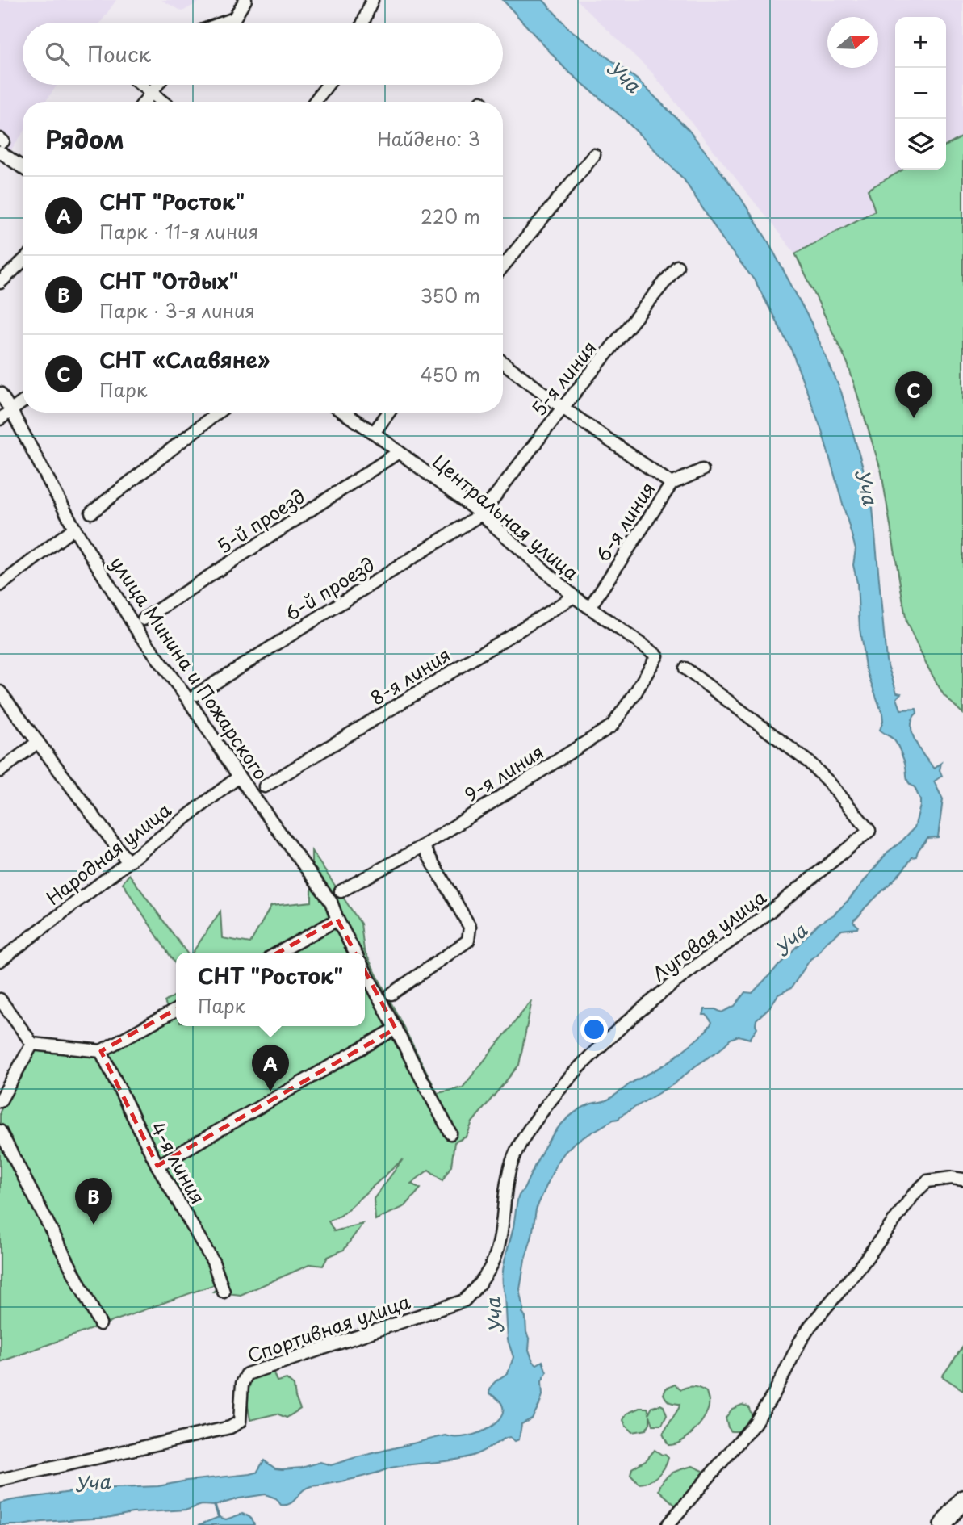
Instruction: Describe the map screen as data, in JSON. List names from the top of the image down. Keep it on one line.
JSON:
{"streets":{"street":["5-я линия","Центральная улица","5-й проезд","6-я линия","6-й проезд","улица Минина и Пожарского","8-я линия","9-я линия","Народная улица","Луговая улица","4-я линия","Спортивная улица"]},"crossings":[["5-я линия","Центральная улица"],["5-я линия","6-й проезд"],["Центральная улица","5-й проезд"],["Центральная улица","6-я линия"],["Центральная улица","6-й проезд"],["Центральная улица","8-я линия"],["Центральная улица","9-я линия"],["улица Минина и Пожарского","Народная улица"],["Луговая улица","Спортивная улица"]],"water":["Уча"],"north":"right","page":{"map_buttons":["+","−"],"search":"Поиск","heading":["Рядом","Найдено: 3"],"list":[{"mark":"A","name":"СНТ \"Росток\"","note":"Парк · 11-я линия","value":"220 m"},{"mark":"B","name":"СНТ \"Отдых\"","note":"Парк · 3-я линия","value":"350 m"},{"mark":"C","name":"СНТ «Славяне»","note":"Парк","value":"450 m"}],"pins":["C","A","B"],"popup":["СНТ \"Росток\"","Парк"]}}
